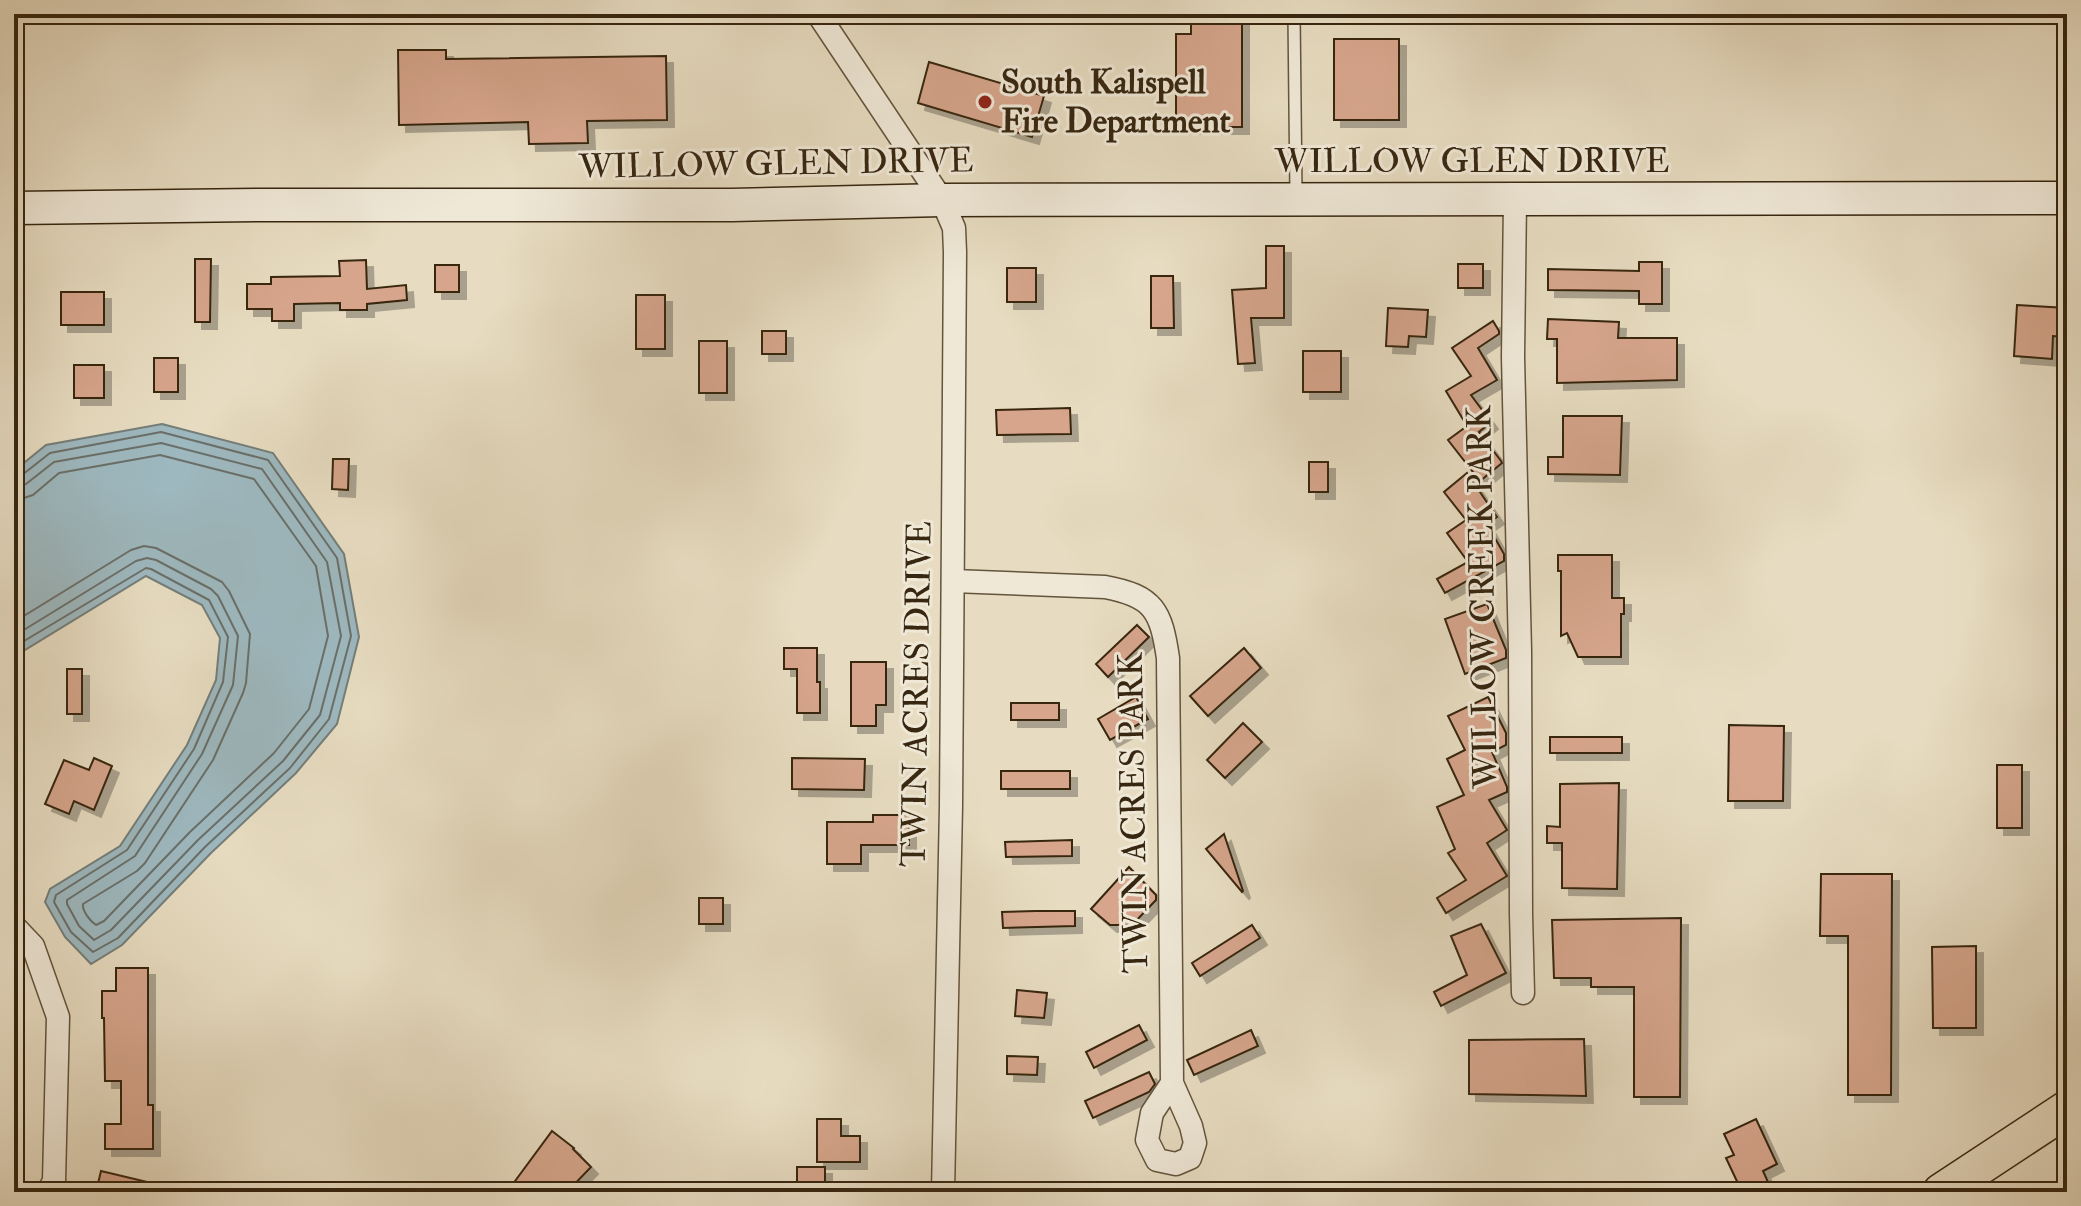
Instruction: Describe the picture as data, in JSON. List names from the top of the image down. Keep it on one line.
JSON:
{"streets":{"main road":["WILLOW GLEN DRIVE"],"street":["WILLOW CREEK PARK","TWIN ACRES DRIVE","TWIN ACRES PARK"]},"crossings":[["WILLOW GLEN DRIVE","WILLOW CREEK PARK"],["WILLOW GLEN DRIVE","TWIN ACRES DRIVE"],["TWIN ACRES DRIVE","TWIN ACRES PARK"]],"places":["South Kalispell Fire Department"]}
